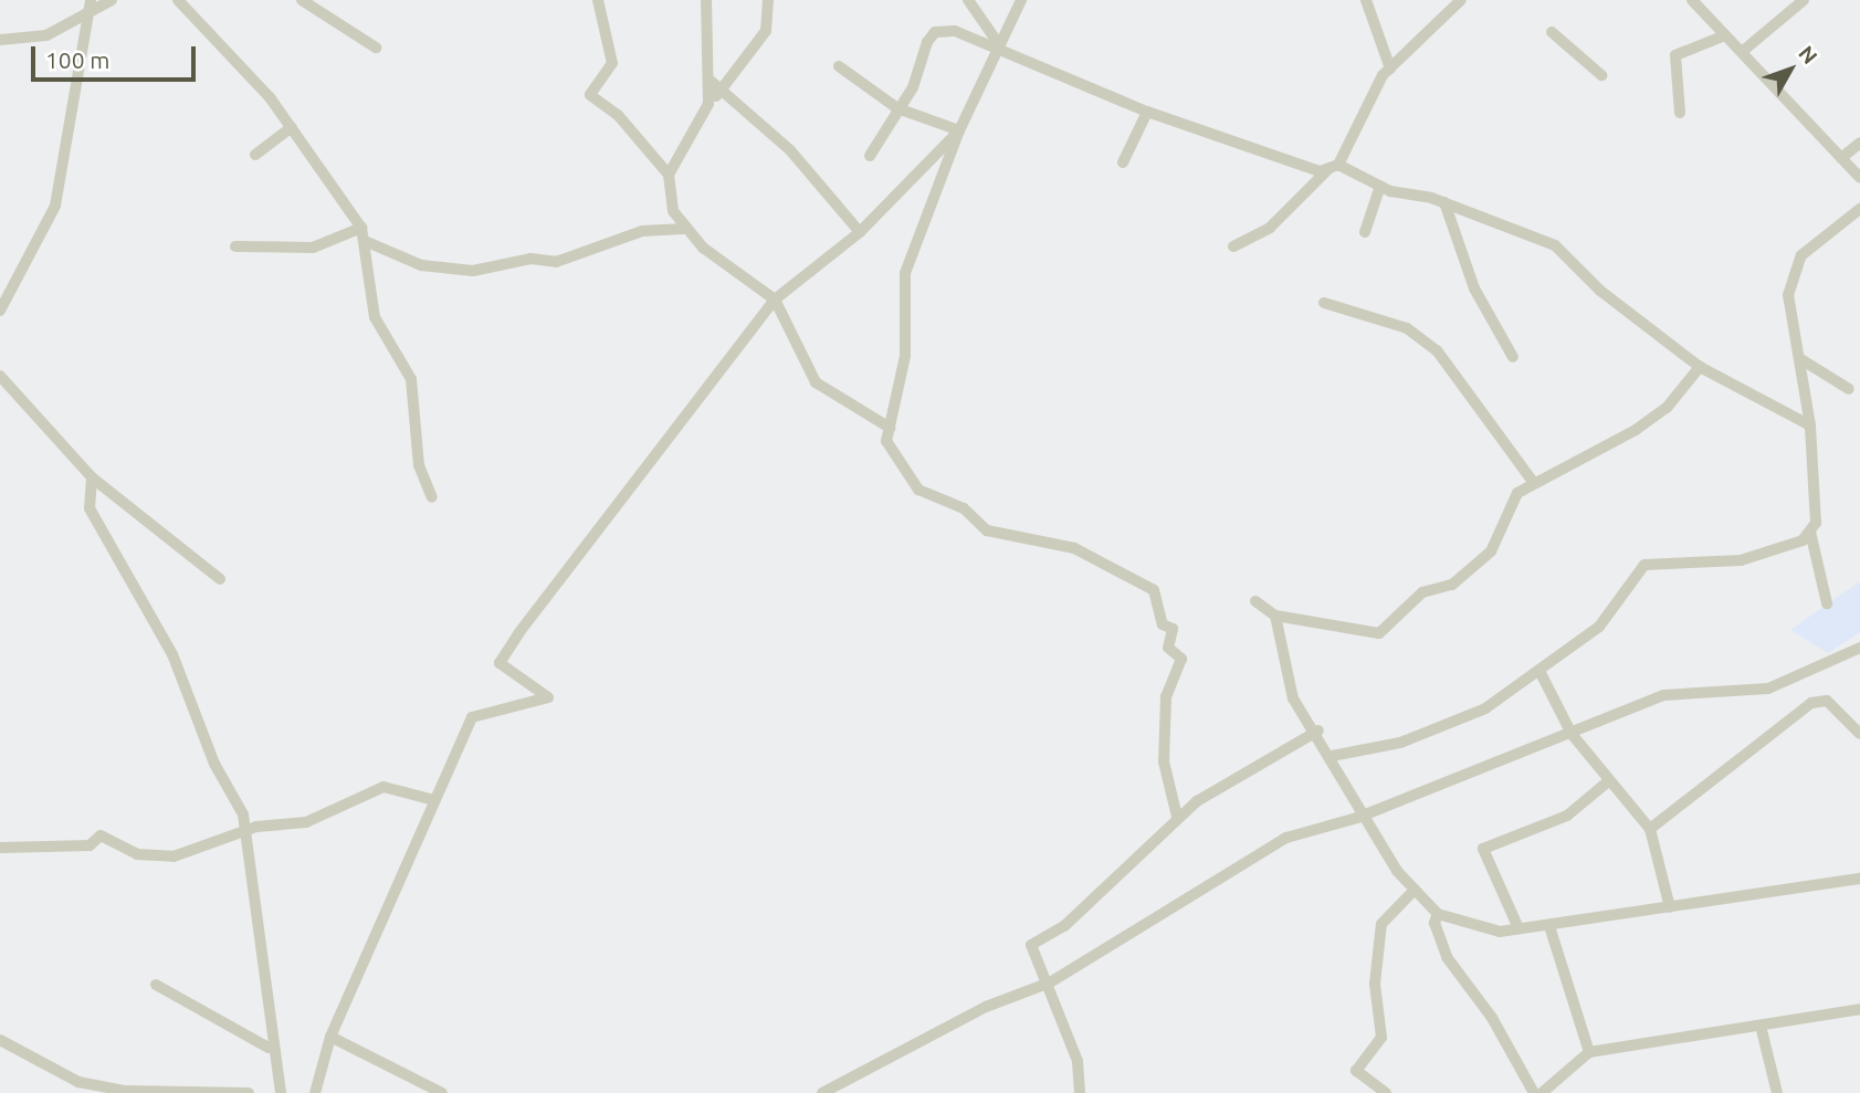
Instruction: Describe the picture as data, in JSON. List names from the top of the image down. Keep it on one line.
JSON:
{"scale_bar":"100 m","north":"top right"}
